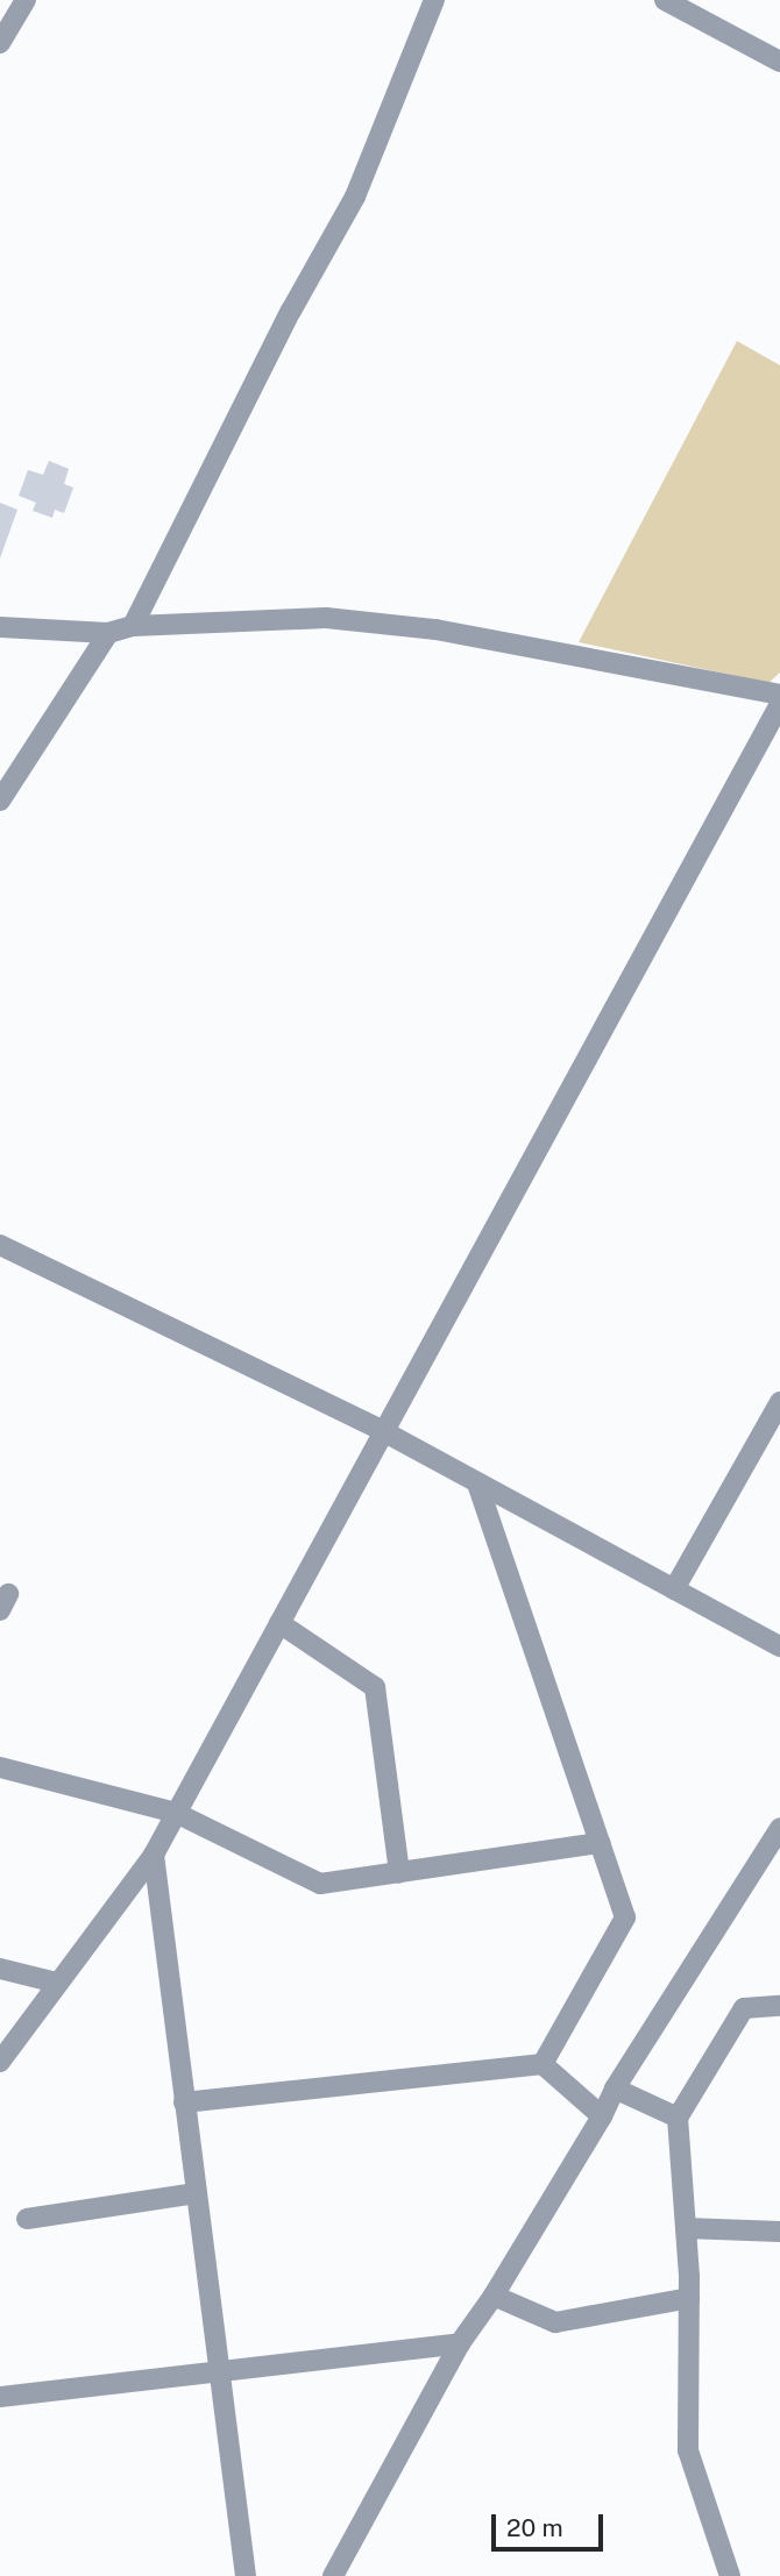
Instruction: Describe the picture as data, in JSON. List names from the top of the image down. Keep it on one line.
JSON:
{"scale_bar":"20 m"}
